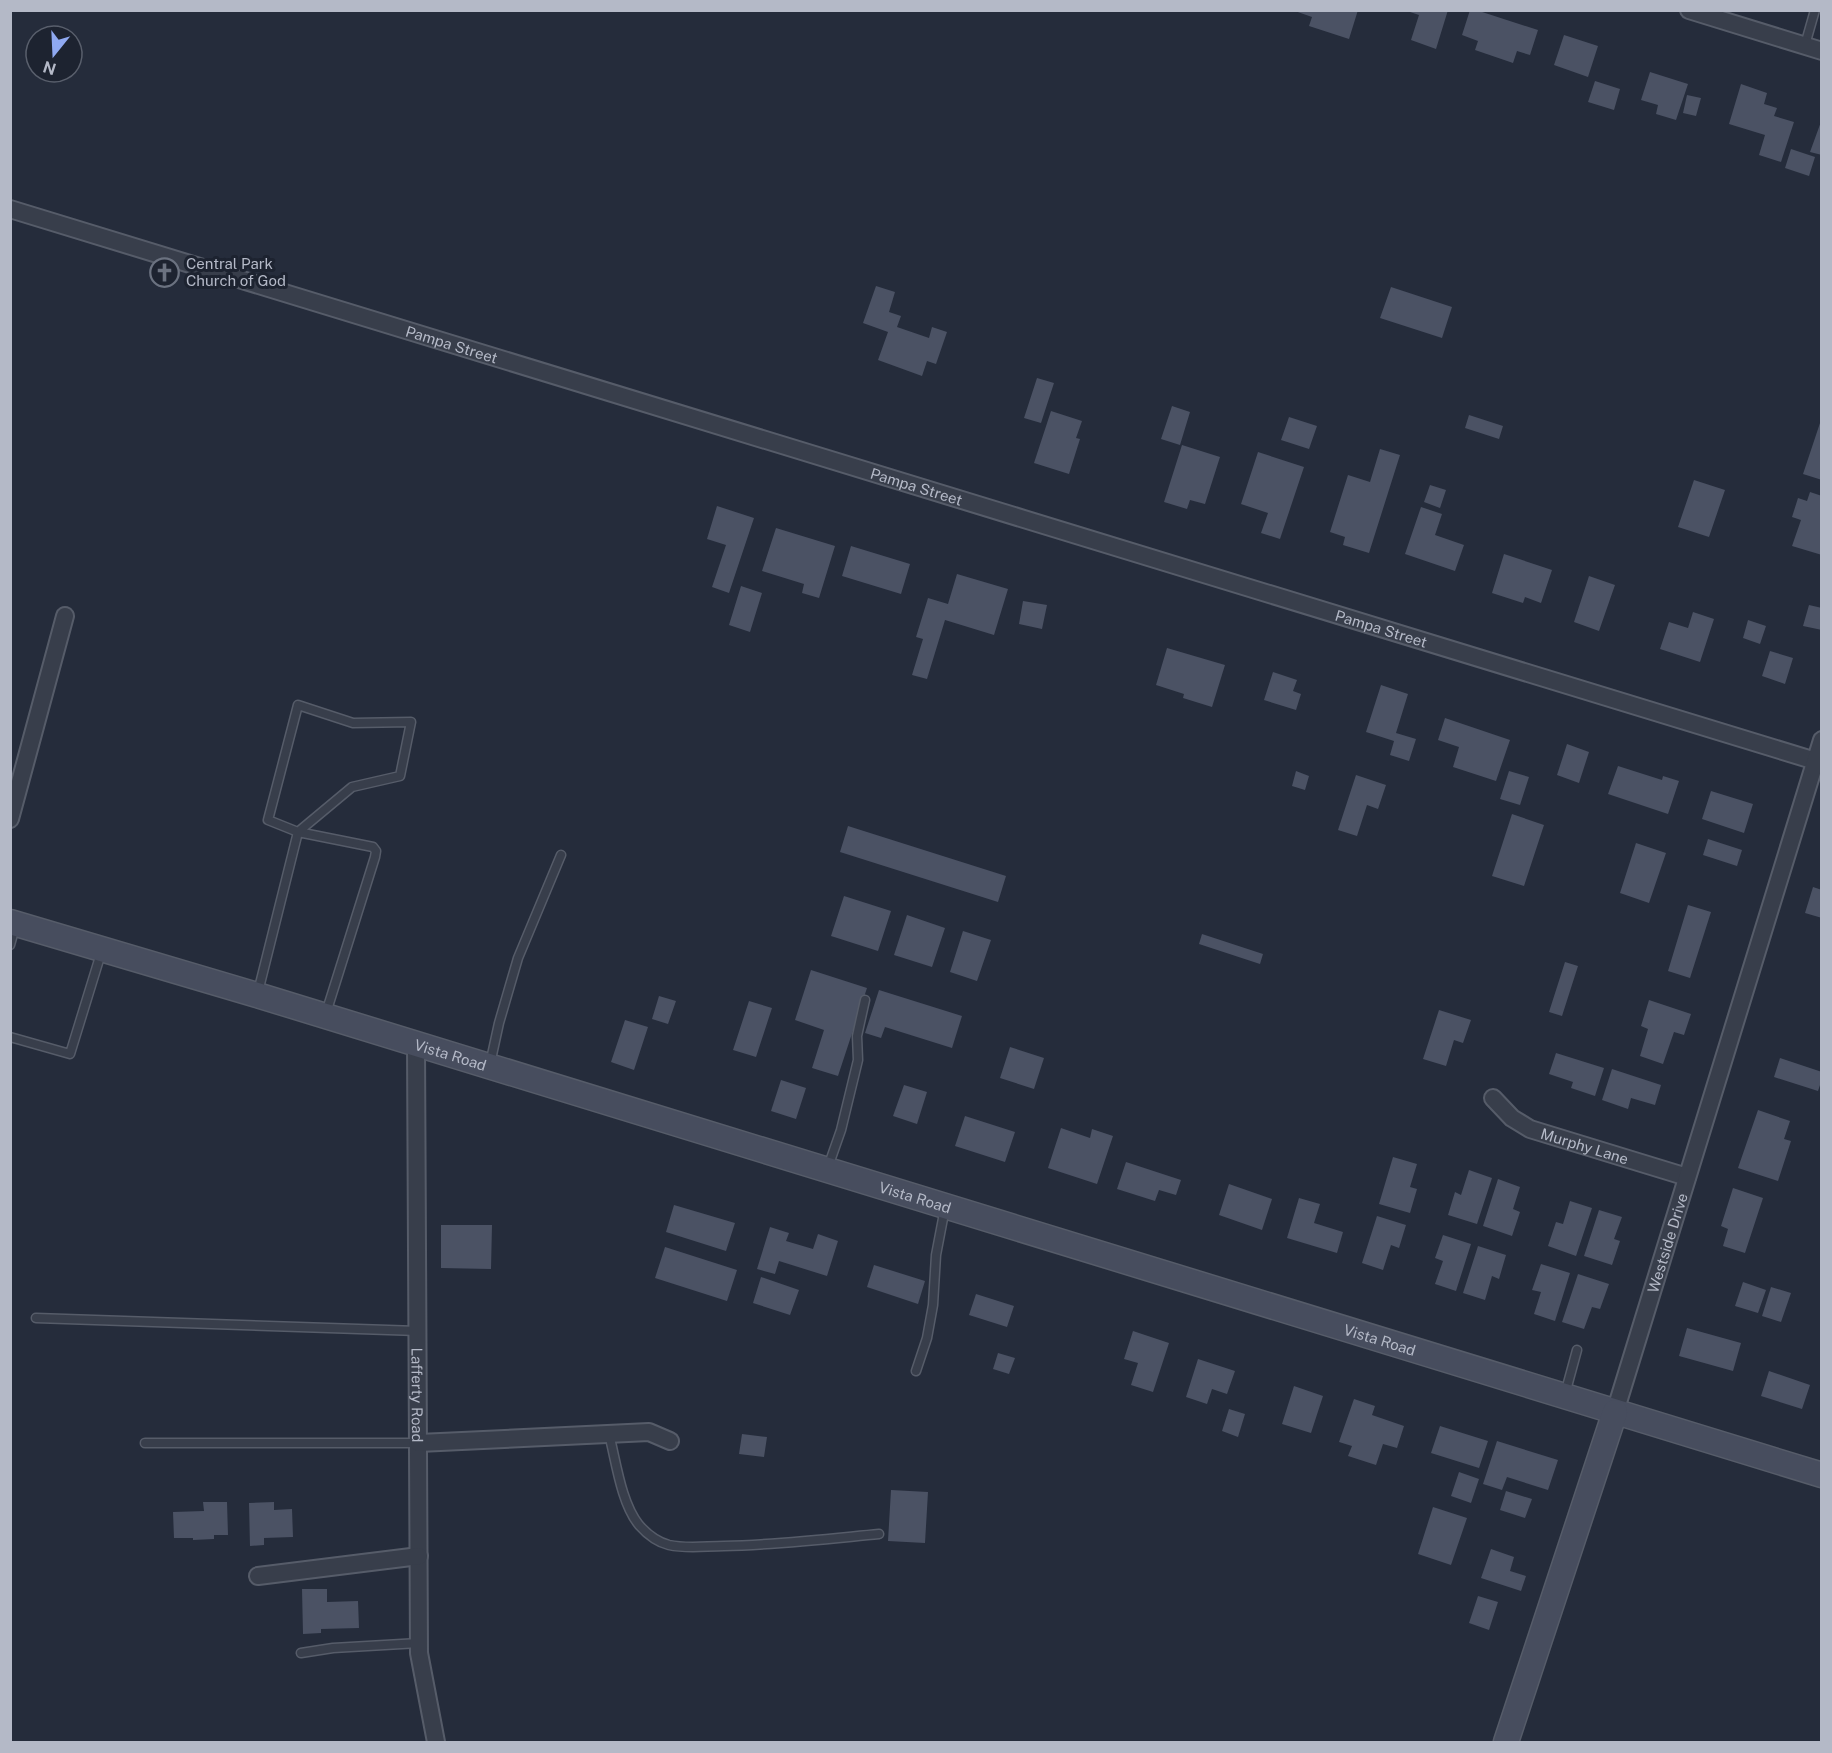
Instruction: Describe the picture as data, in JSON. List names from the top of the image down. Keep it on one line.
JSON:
{"streets":{"street":["Pampa Street","Vista Road","Murphy Lane","Westside Drive","Lafferty Road"]},"crossings":[["Pampa Street","Westside Drive"],["Vista Road","Westside Drive"],["Vista Road","Lafferty Road"],["Murphy Lane","Westside Drive"]],"places":{"church":["Central Park Church of God"]},"north":"bottom"}
